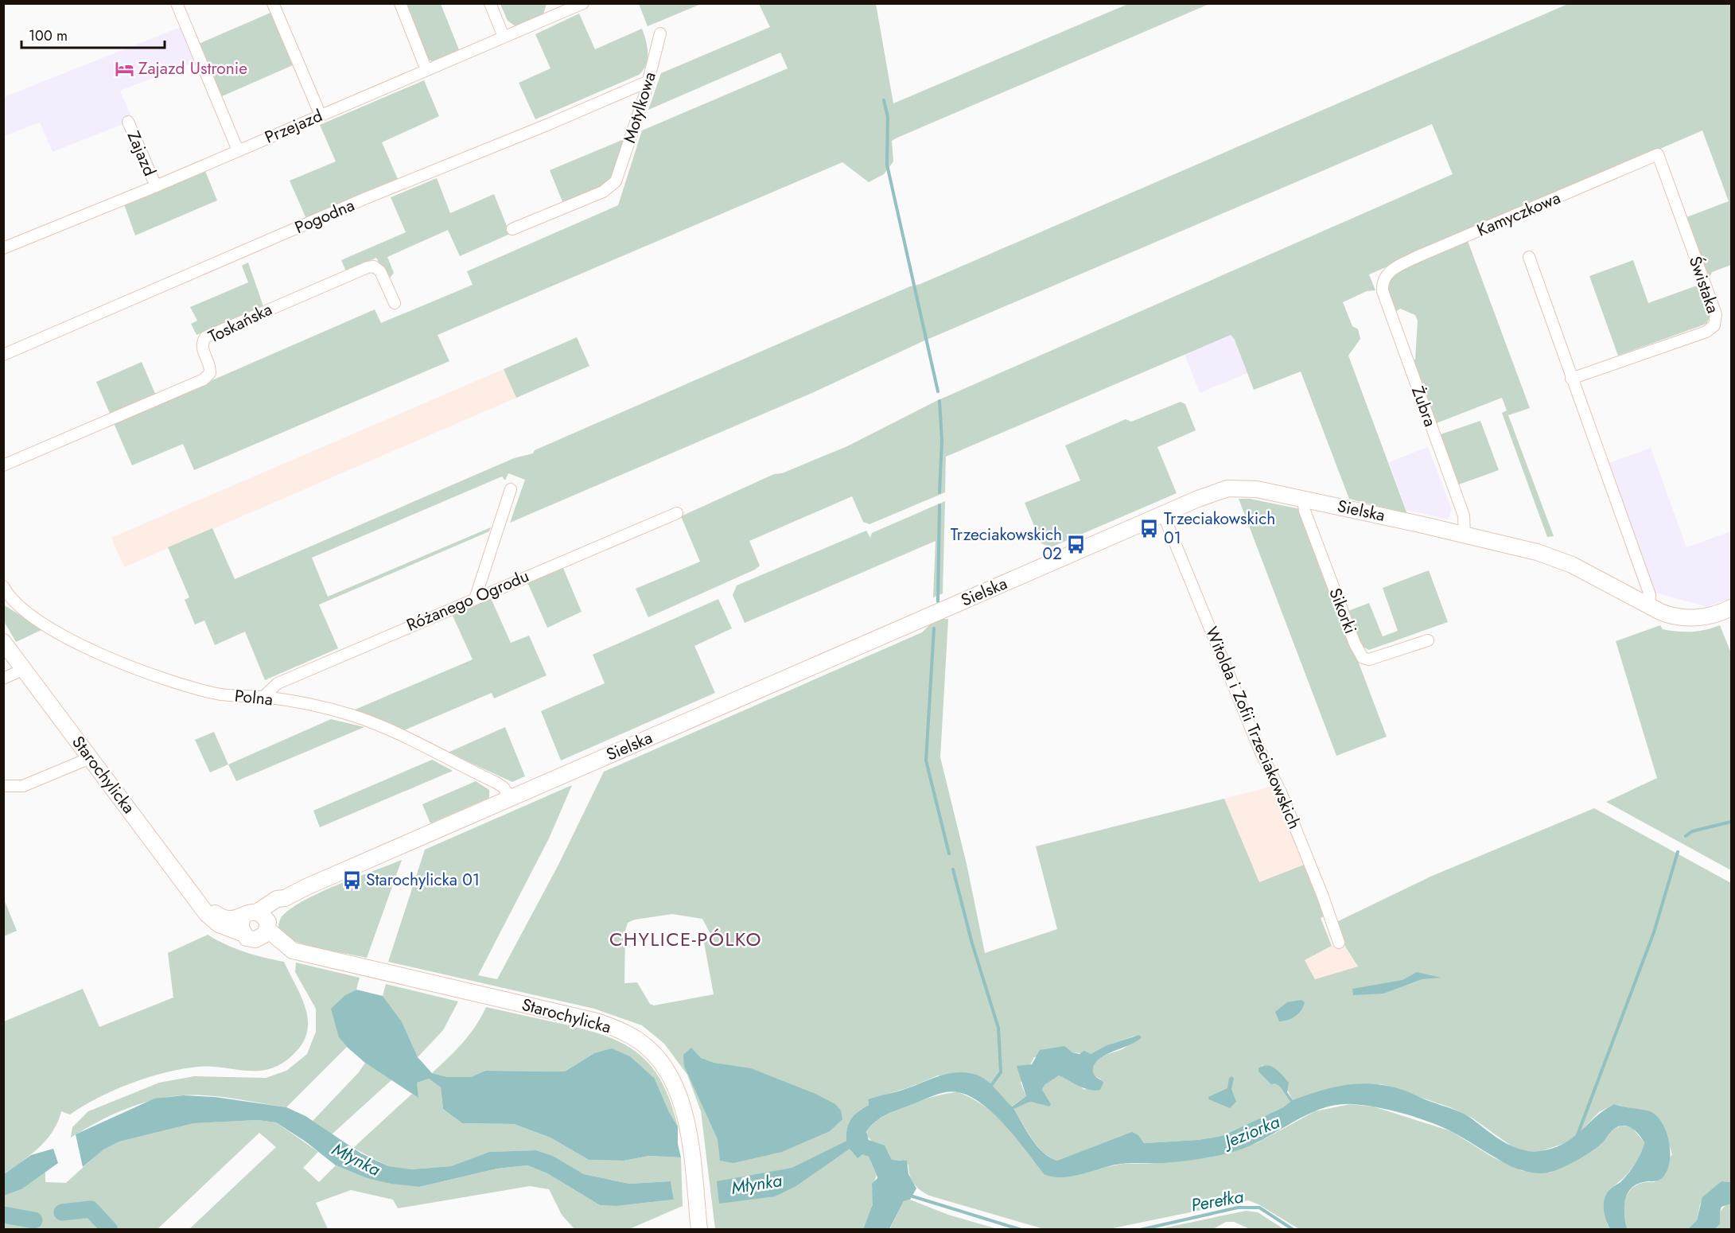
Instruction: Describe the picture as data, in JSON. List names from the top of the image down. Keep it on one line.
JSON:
{"streets":{"street":["Motylkowa","Przejazd","Zajazd","Kamyczkowa","Pogodna","Świstaka","Toskańska","Żubra","Sielska","Różanego Ogrodu","Sikorki","Polna","Witolda i Zofii Trzeciakowskich","Starochylicka"]},"crossings":[["Motylkowa","Pogodna"],["Przejazd","Zajazd"],["Kamyczkowa","Świstaka"],["Kamyczkowa","Żubra"],["Żubra","Sielska"],["Sielska","Sikorki"],["Sielska","Polna"],["Sielska","Witolda i Zofii Trzeciakowskich"],["Sielska","Starochylicka"],["Różanego Ogrodu","Polna"]],"districts":["CHYLICE-PÓLKO"],"water":["Jeziorka","Młynka","Perełka"],"places":{"hotel":["Zajazd Ustronie"],"bus stop":["Trzeciakowskich 01","Trzeciakowskich 02","Starochylicka 01"]},"scale_bar":"100 m"}
